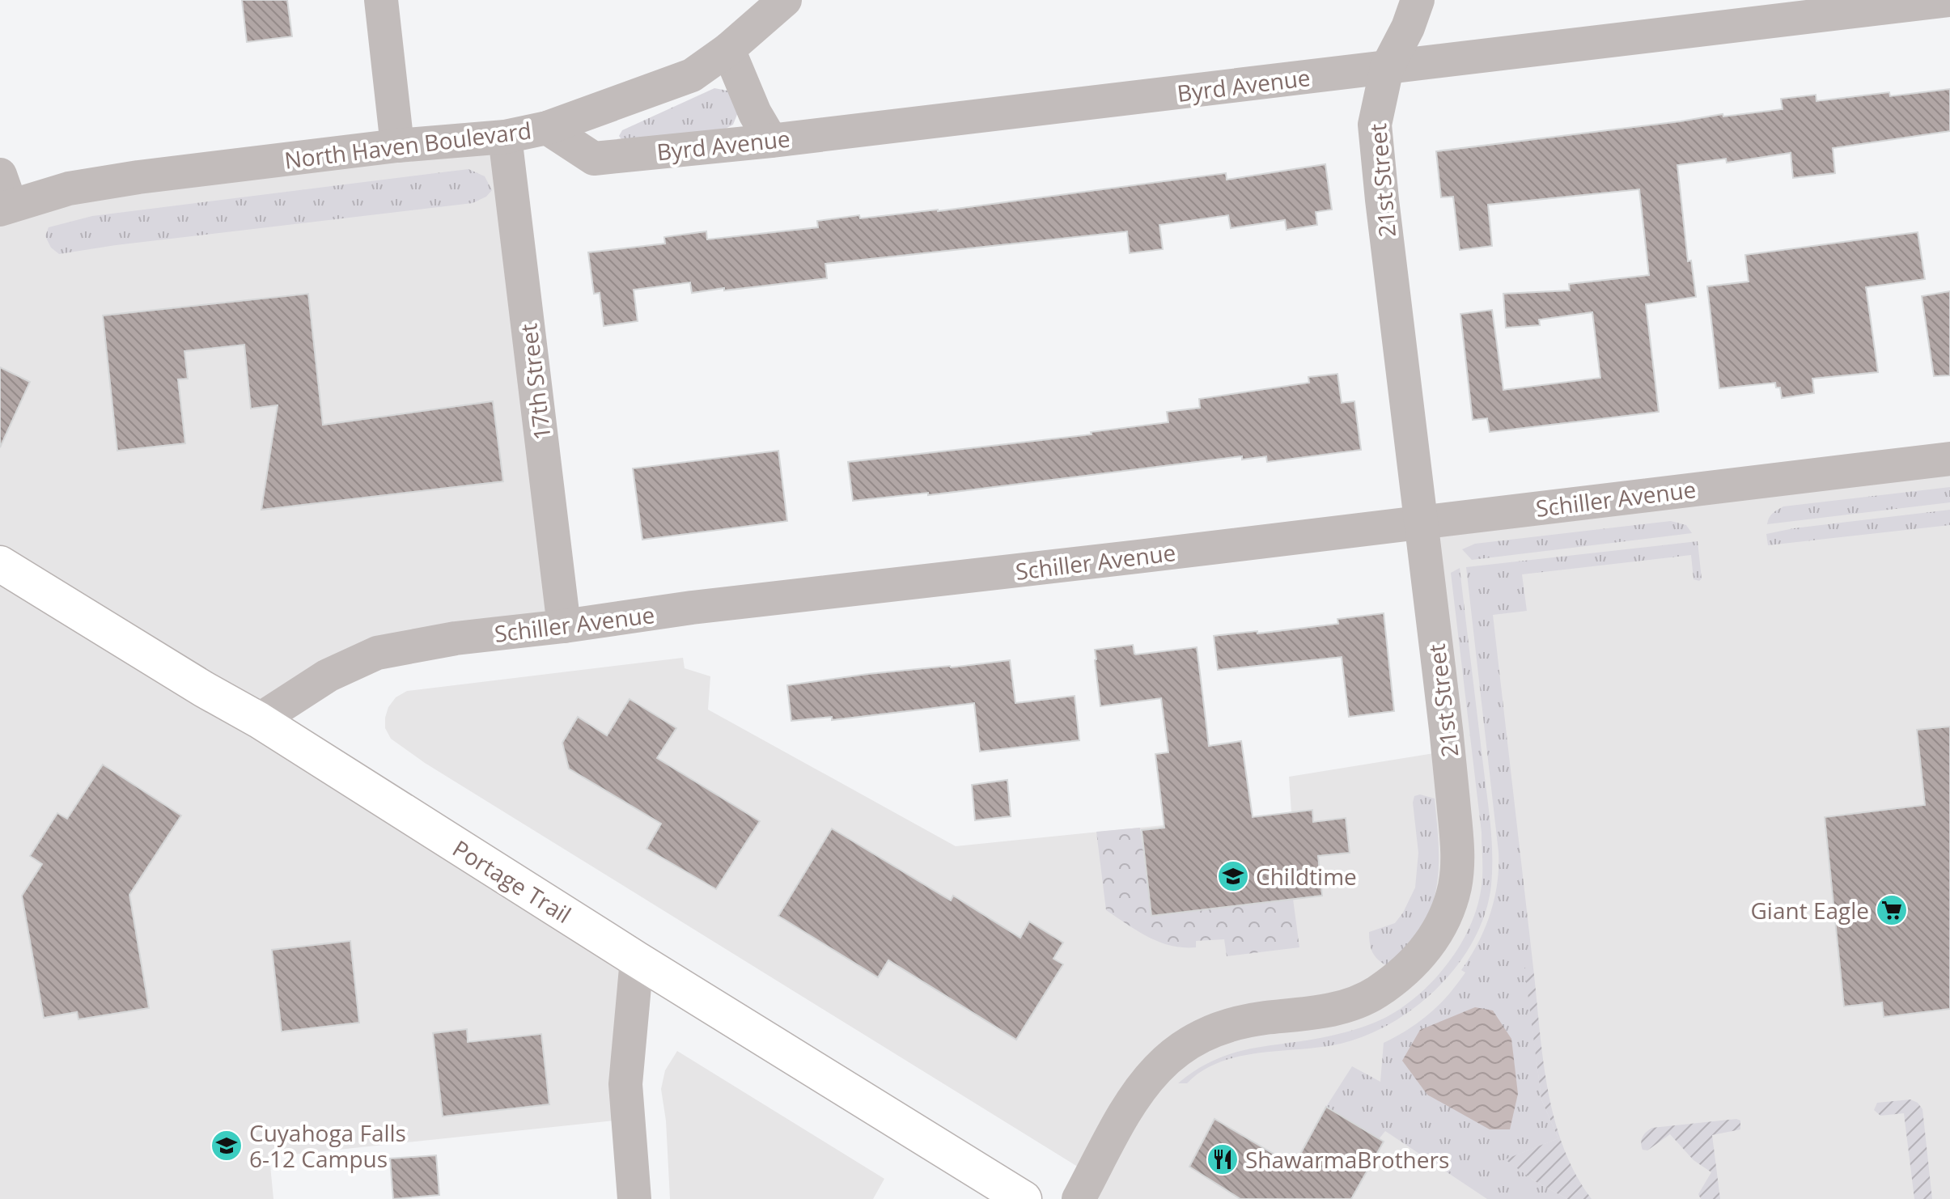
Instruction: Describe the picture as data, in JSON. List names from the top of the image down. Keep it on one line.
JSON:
{"streets":{"main road":["Portage Trail"],"street":["Byrd Avenue","North Haven Boulevard","21st Street","17th Street","Schiller Avenue"]},"crossings":[["Byrd Avenue","North Haven Boulevard"],["Byrd Avenue","21st Street"],["North Haven Boulevard","17th Street"],["21st Street","Schiller Avenue"],["17th Street","Schiller Avenue"],["Schiller Avenue","Portage Trail"]],"places":{"school or university":["Childtime","Cuyahoga Falls 6-12 Campus"],"supermarket":["Giant Eagle"],"restaurant":["ShawarmaBrothers"]}}
